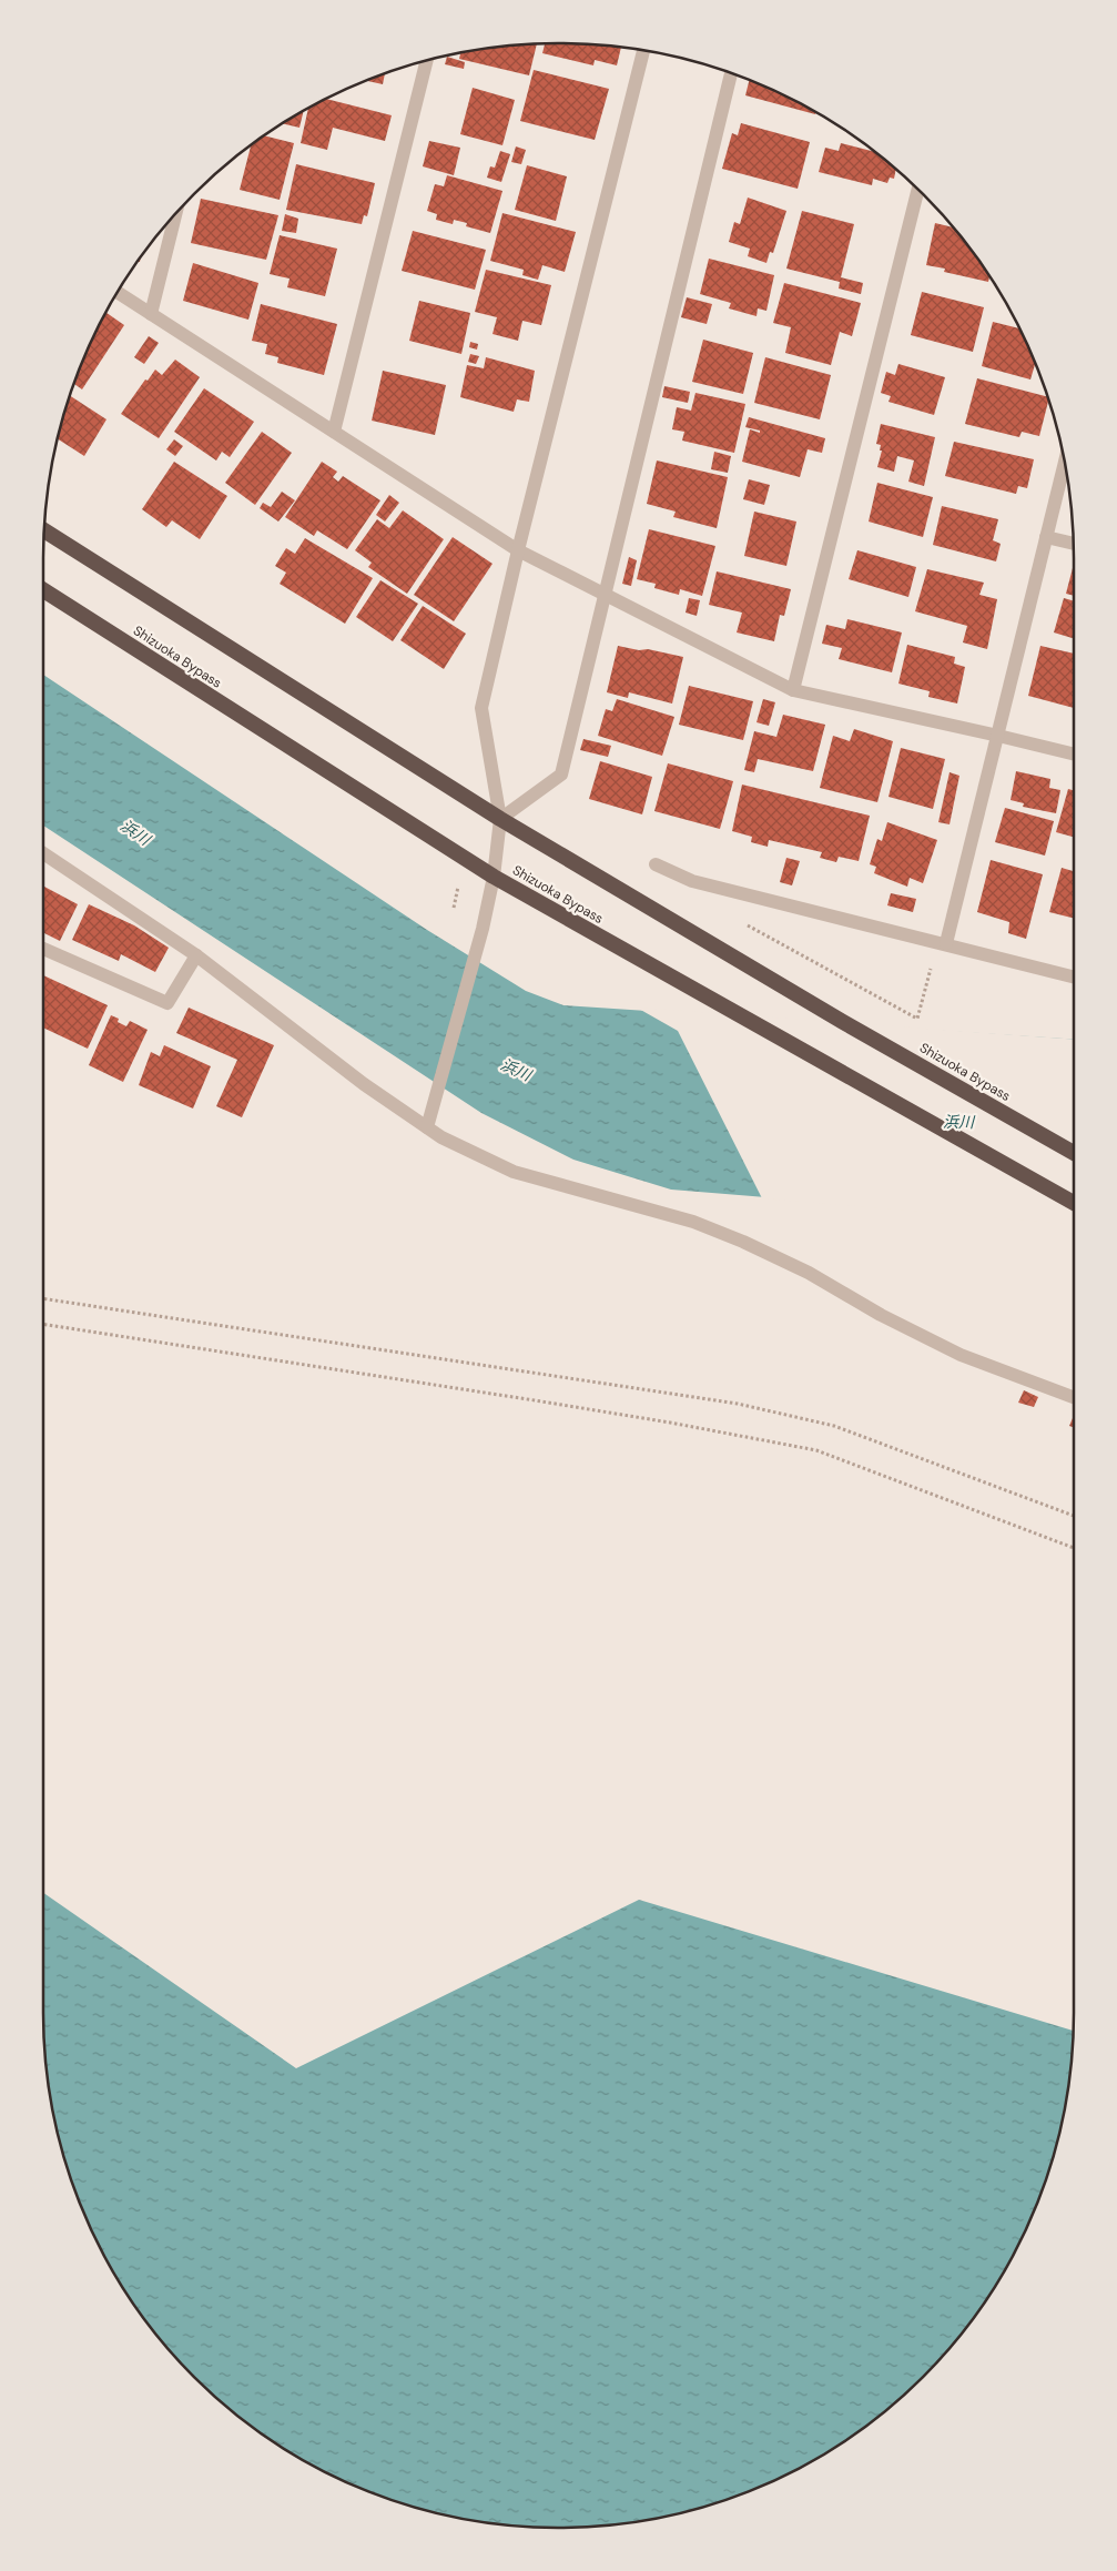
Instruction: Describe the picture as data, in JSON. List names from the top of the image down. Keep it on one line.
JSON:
{"streets":{"highway":["Shizuoka Bypass"]},"water":["浜川"]}
